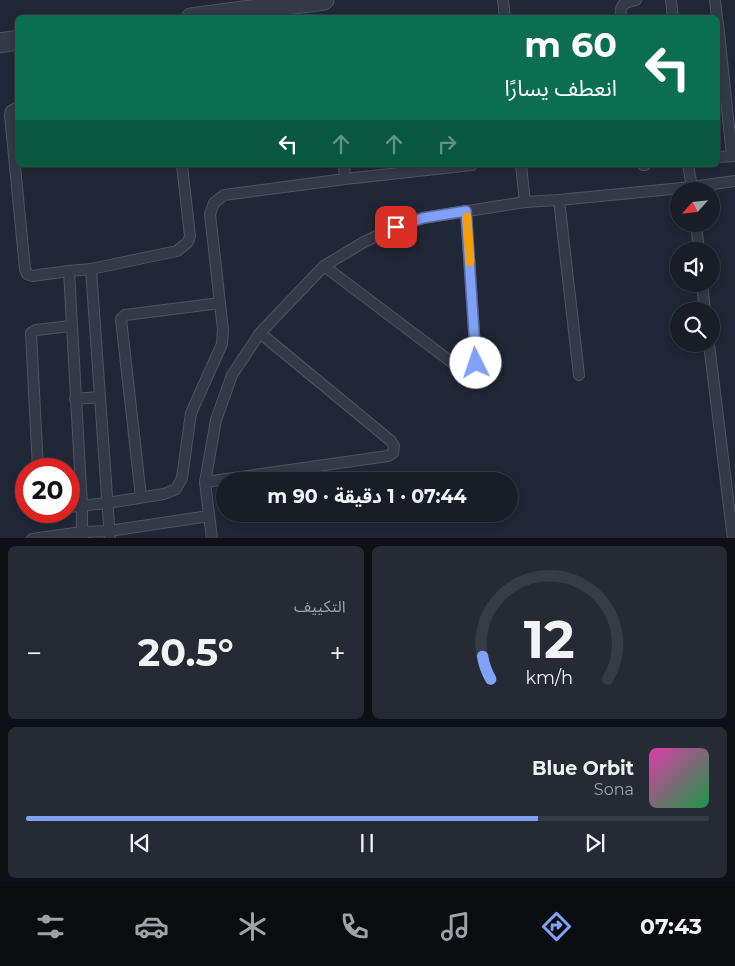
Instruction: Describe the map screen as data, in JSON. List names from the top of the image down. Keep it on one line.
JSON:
{"north":"bottom left","page":{"turn":["60 m","انعطف يسارًا"],"limit":"20","trip":"07:44 · 1 دقيقة · 90 m","tile":"التكييف","heat":["−","20.5°","+"],"song":["Blue Orbit","Sona"],"tabs":"07:43","gauge":["12","km/h"]}}
